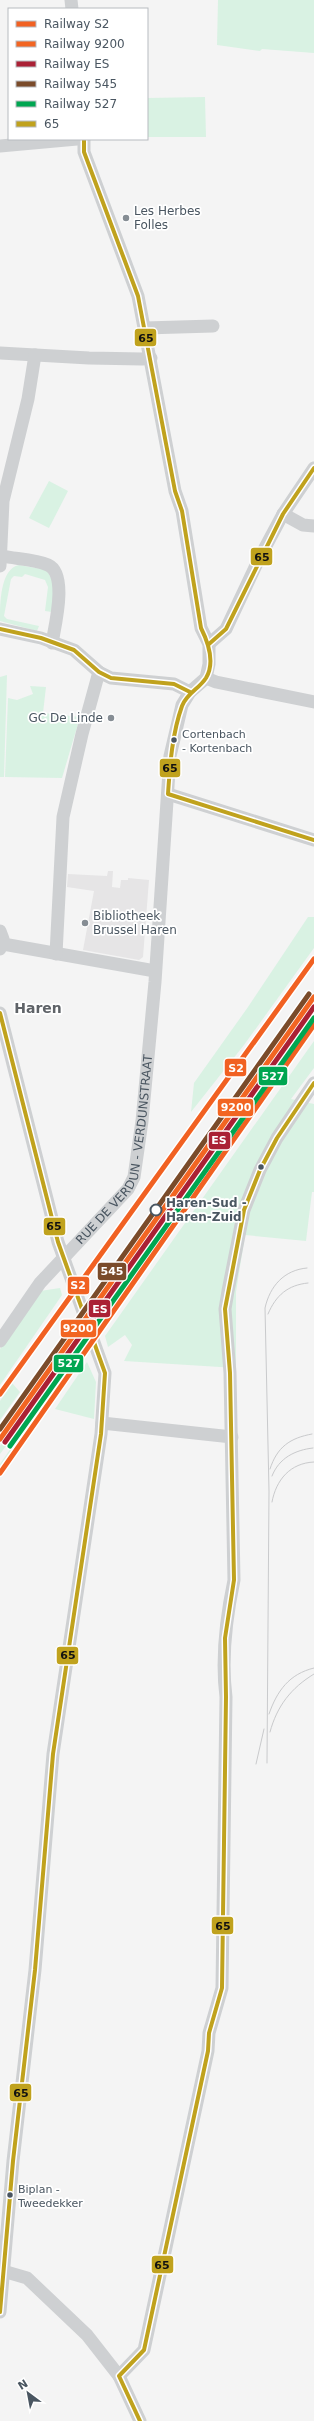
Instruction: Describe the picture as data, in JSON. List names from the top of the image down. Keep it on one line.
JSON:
{"streets":{"street":["RUE DE VERDUN - VERDUNSTRAAT"]},"districts":["Haren"],"places":["Les Herbes Folles","GC De Linde","Cortenbach - Kortenbach","Bibliotheek Brussel Haren","Haren-Sud - Haren-Zuid","Biplan - Tweedekker"],"lines":["transit line 65","rail line S2","rail line 545","rail line 9200","rail line ES","rail line 527"],"legend":["Railway S2","Railway 9200","Railway ES","Railway 545","Railway 527","65"],"north":"top left"}
